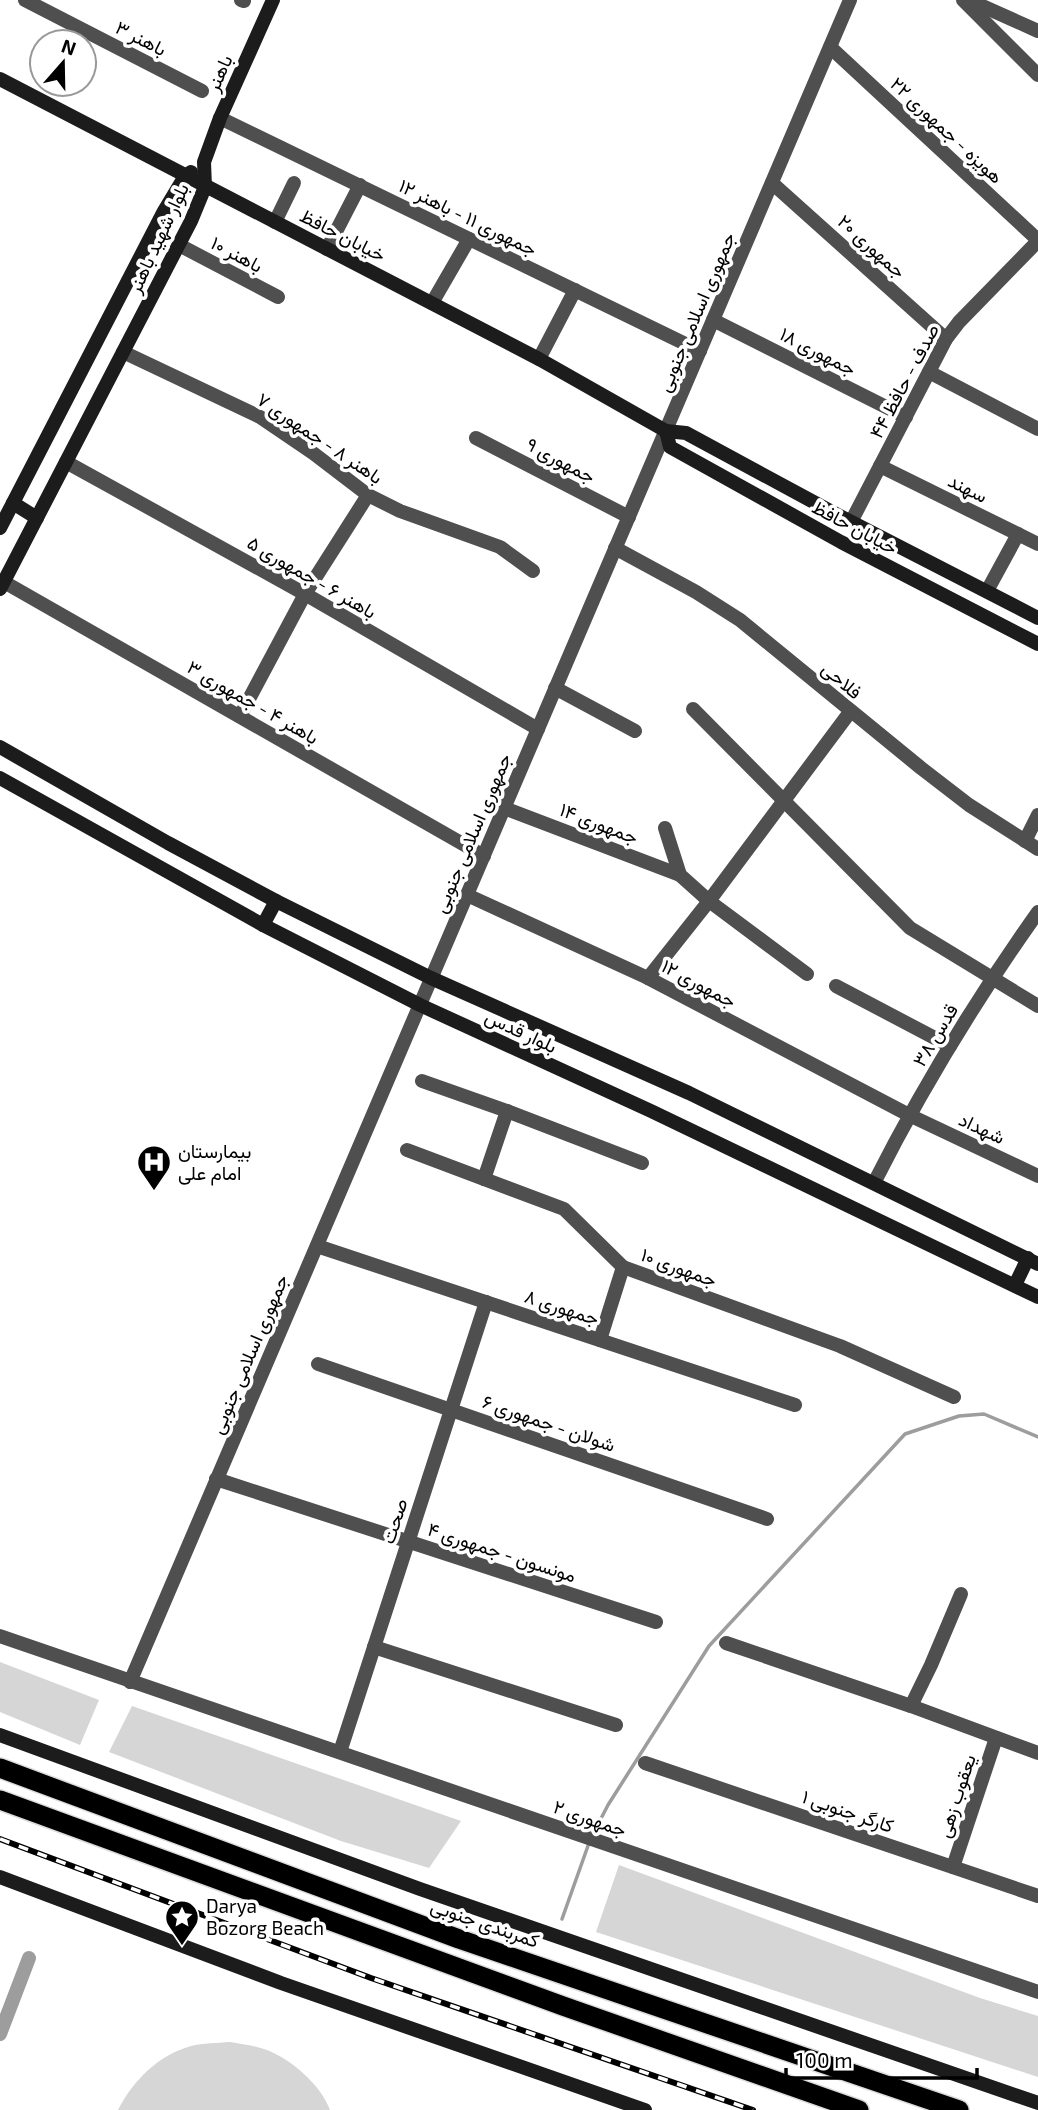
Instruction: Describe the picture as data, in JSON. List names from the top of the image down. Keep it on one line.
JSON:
{"streets":{"highway":["کمربندی جنوبی"],"main road":["باهنر","خیابان حافظ","بلوار شهید باهنر","بلوار قدس"],"street":["باهنر ۳","هویزه - جمهوری ۲۲","جمهوری ۱۱ - باهنر ۱۲","جمهوری ۲۰","باهنر ۱۰","جمهوری اسلامی جنوبی","جمهوری ۱۸","صدف - حافظ ۴۴","باهنر ۸ - جمهوری ۷","جمهوری ۹","سهند","باهنر ۶ - جمهوری ۵","فلاحی","باهنر ۴ - جمهوری ۳","جمهوری ۱۴","جمهوری ۱۲","قدس ۳۸","شهداد","جمهوری ۱۰","جمهوری ۸","شولان - جمهوری ۶","صحت","مونسون - جمهوری ۴","یعقوب زهی","کارگر جنوبی ۱","جمهوری ۲"]},"crossings":[["باهنر","جمهوری ۱۱ - باهنر ۱۲"],["باهنر","بلوار شهید باهنر"],["هویزه - جمهوری ۲۲","جمهوری اسلامی جنوبی"],["هویزه - جمهوری ۲۲","صدف - حافظ ۴۴"],["جمهوری ۱۱ - باهنر ۱۲","جمهوری اسلامی جنوبی"],["خیابان حافظ","بلوار شهید باهنر"],["خیابان حافظ","جمهوری اسلامی جنوبی"],["خیابان حافظ","صدف - حافظ ۴۴"],["بلوار شهید باهنر","باهنر ۱۰"],["بلوار شهید باهنر","باهنر ۸ - جمهوری ۷"],["بلوار شهید باهنر","باهنر ۶ - جمهوری ۵"],["بلوار شهید باهنر","باهنر ۴ - جمهوری ۳"],["جمهوری ۲۰","جمهوری اسلامی جنوبی"],["جمهوری ۲۰","صدف - حافظ ۴۴"],["جمهوری اسلامی جنوبی","جمهوری ۱۸"],["جمهوری اسلامی جنوبی","جمهوری ۹"],["جمهوری اسلامی جنوبی","باهنر ۶ - جمهوری ۵"],["جمهوری اسلامی جنوبی","فلاحی"],["جمهوری اسلامی جنوبی","باهنر ۴ - جمهوری ۳"],["جمهوری اسلامی جنوبی","جمهوری ۱۴"],["جمهوری اسلامی جنوبی","جمهوری ۱۲"],["جمهوری اسلامی جنوبی","بلوار قدس"],["جمهوری اسلامی جنوبی","جمهوری ۸"],["جمهوری اسلامی جنوبی","مونسون - جمهوری ۴"],["جمهوری اسلامی جنوبی","جمهوری ۲"],["جمهوری ۱۸","صدف - حافظ ۴۴"],["صدف - حافظ ۴۴","سهند"],["جمهوری ۱۲","قدس ۳۸"],["جمهوری ۱۲","شهداد"],["بلوار قدس","قدس ۳۸"],["قدس ۳۸","شهداد"],["جمهوری ۸","صحت"],["شولان - جمهوری ۶","صحت"],["صحت","مونسون - جمهوری ۴"],["صحت","جمهوری ۲"],["یعقوب زهی","کارگر جنوبی ۱"]],"places":{"hospital":["بیمارستان امام علی"],"place":["Darya Bozorg Beach"]},"scale_bar":"100 m","north":"top"}
